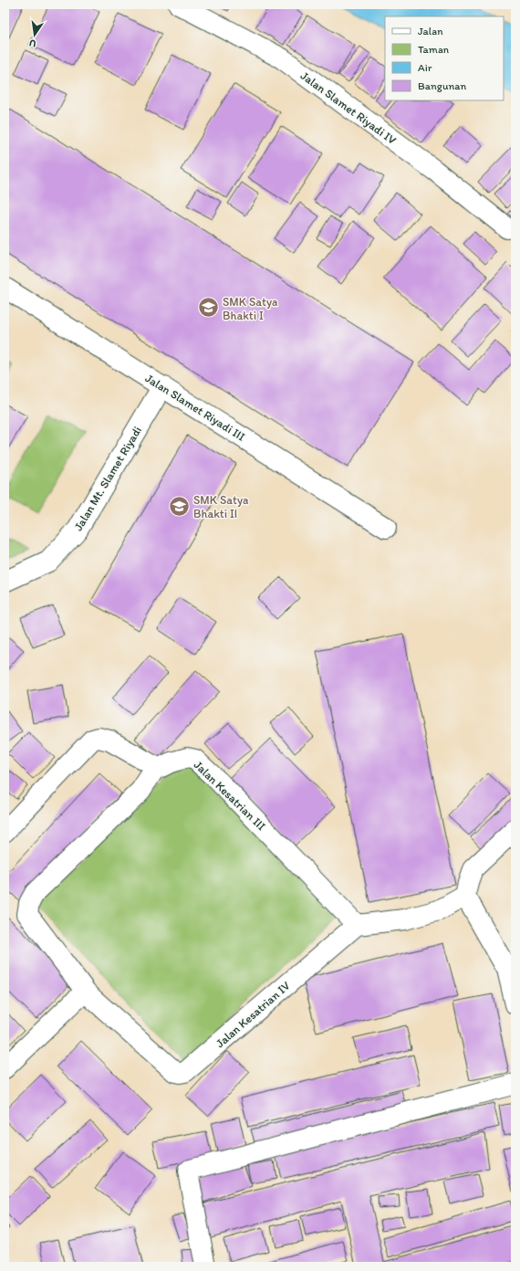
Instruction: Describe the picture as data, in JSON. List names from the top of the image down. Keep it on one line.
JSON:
{"streets":{"street":["Jalan Slamet Riyadi IV","Jalan Slamet Riyadi III","Jalan Mt. Slamet Riyadi","Jalan Kesatrian III","Jalan Kesatrian IV"]},"crossings":[["Jalan Slamet Riyadi III","Jalan Mt. Slamet Riyadi"],["Jalan Kesatrian III","Jalan Kesatrian IV"]],"places":{"school or university":["SMK Satya Bhakti I","SMK Satya Bhakti II"]},"legend":["Jalan","Taman","Air","Bangunan"],"north":"bottom"}
